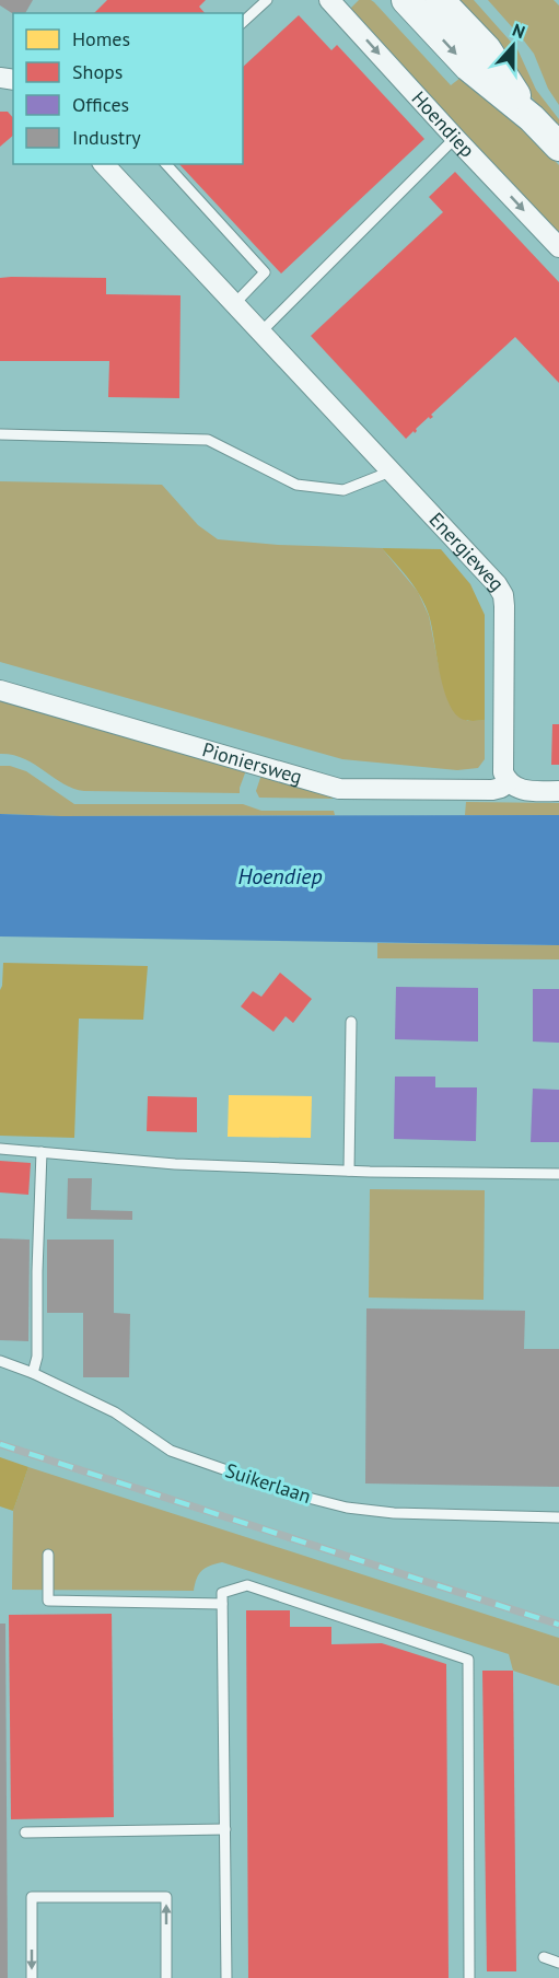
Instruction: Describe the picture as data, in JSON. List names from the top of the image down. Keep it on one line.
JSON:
{"streets":{"street":["Hoendiep","Energieweg","Pioniersweg"],"lane":["Suikerlaan"]},"crossings":[["Energieweg","Pioniersweg"]],"one_way":["Hoendiep"],"water":["Hoendiep"],"legend":["Homes","Shops","Offices","Industry"],"north":"top"}
